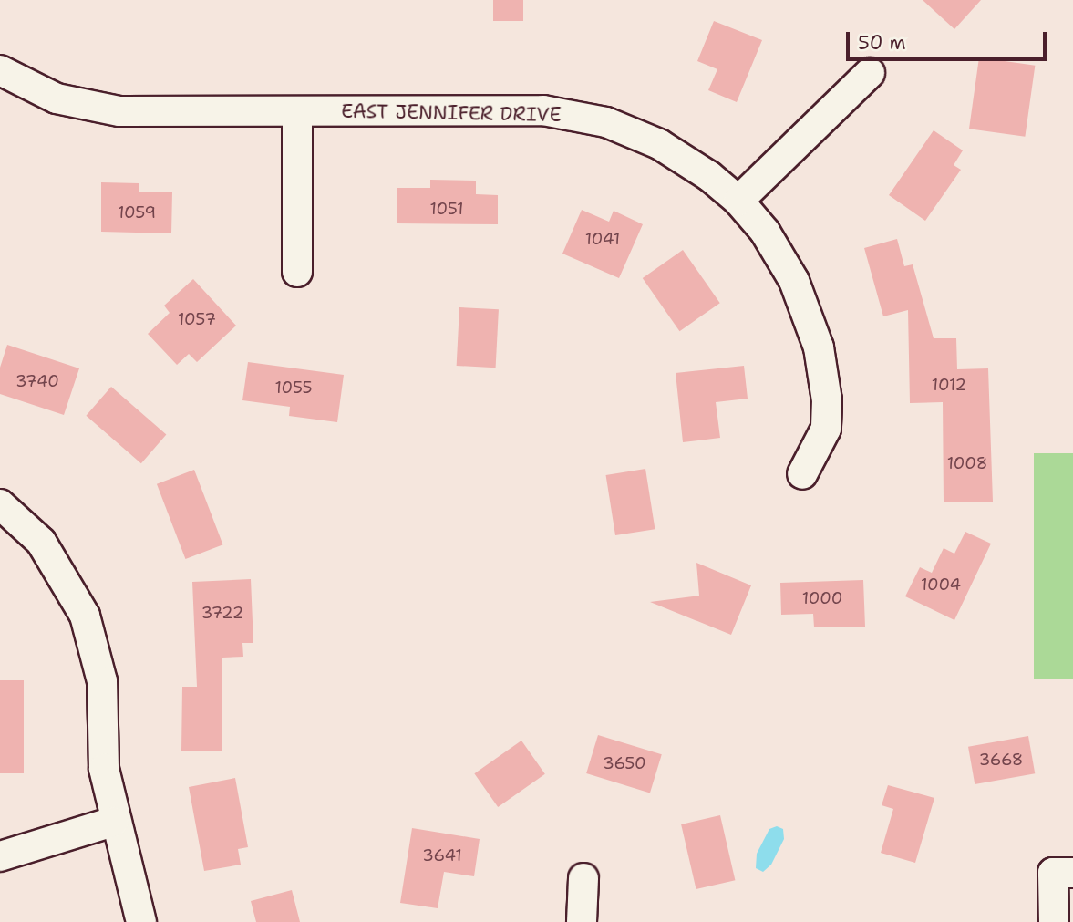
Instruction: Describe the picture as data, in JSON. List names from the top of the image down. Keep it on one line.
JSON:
{"streets":{"street":["EAST JENNIFER DRIVE"]},"house_numbers":["1051","1059","1041","1057","3740","1012","1055","1008","1004","1000","3722","3668","3650","3641"],"scale_bar":"50 m"}
